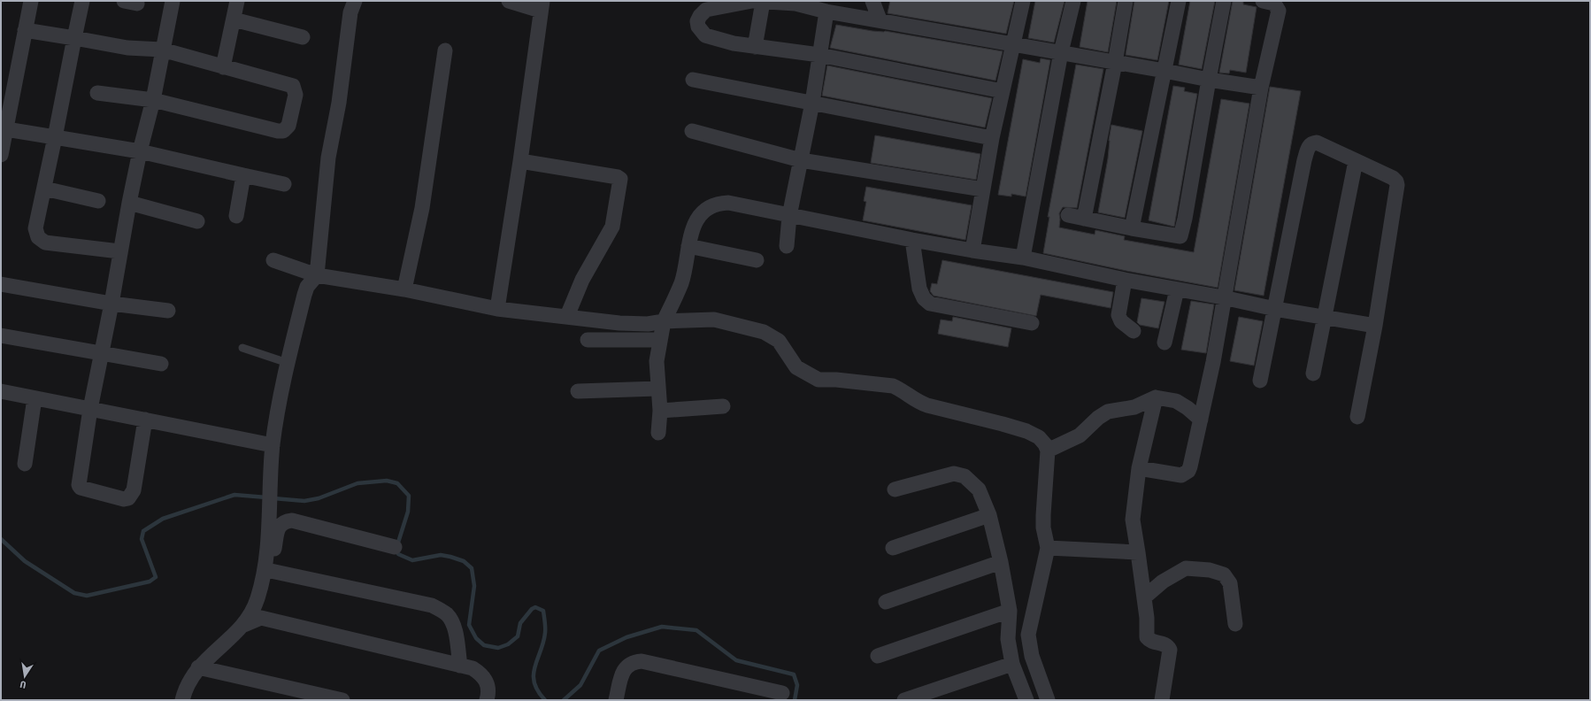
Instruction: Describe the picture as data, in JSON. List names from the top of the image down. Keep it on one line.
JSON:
{"north":"bottom"}
